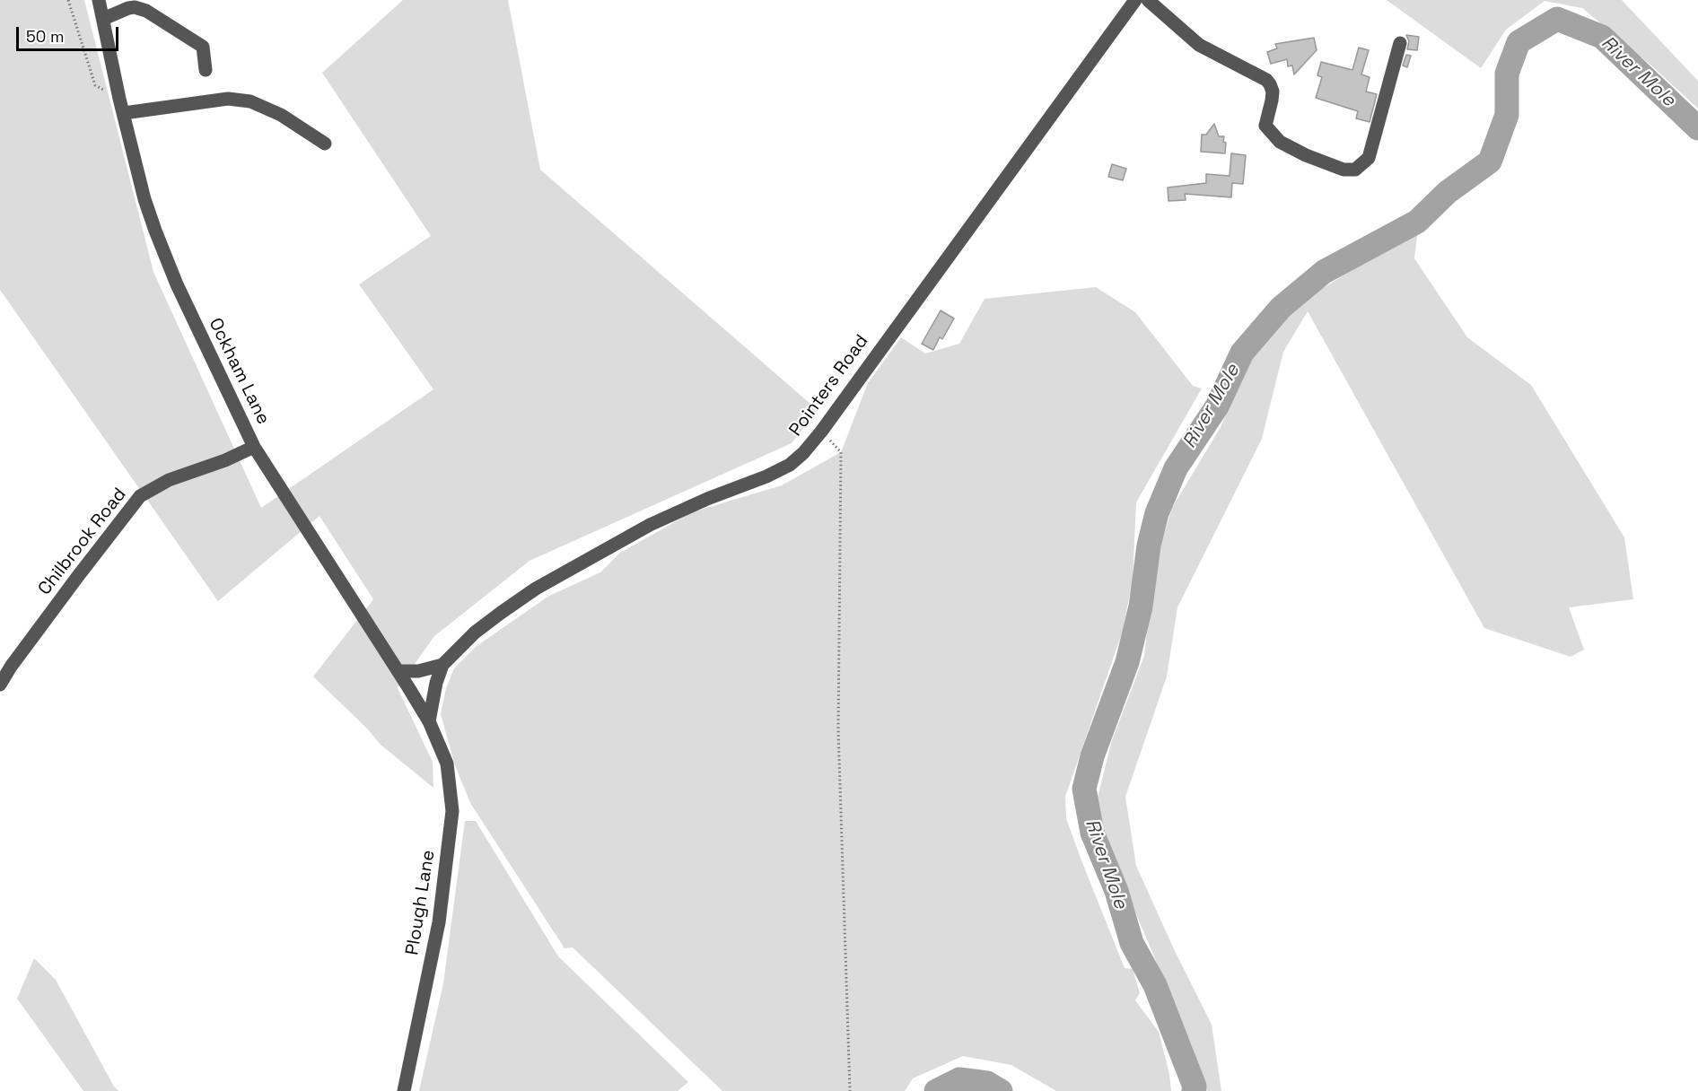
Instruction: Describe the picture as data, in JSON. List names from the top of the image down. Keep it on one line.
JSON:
{"streets":{"street":["Ockham Lane","Pointers Road","Chilbrook Road","Plough Lane"]},"crossings":[["Ockham Lane","Pointers Road"],["Ockham Lane","Chilbrook Road"],["Ockham Lane","Plough Lane"],["Pointers Road","Plough Lane"]],"water":["River Mole"],"scale_bar":"50 m"}
